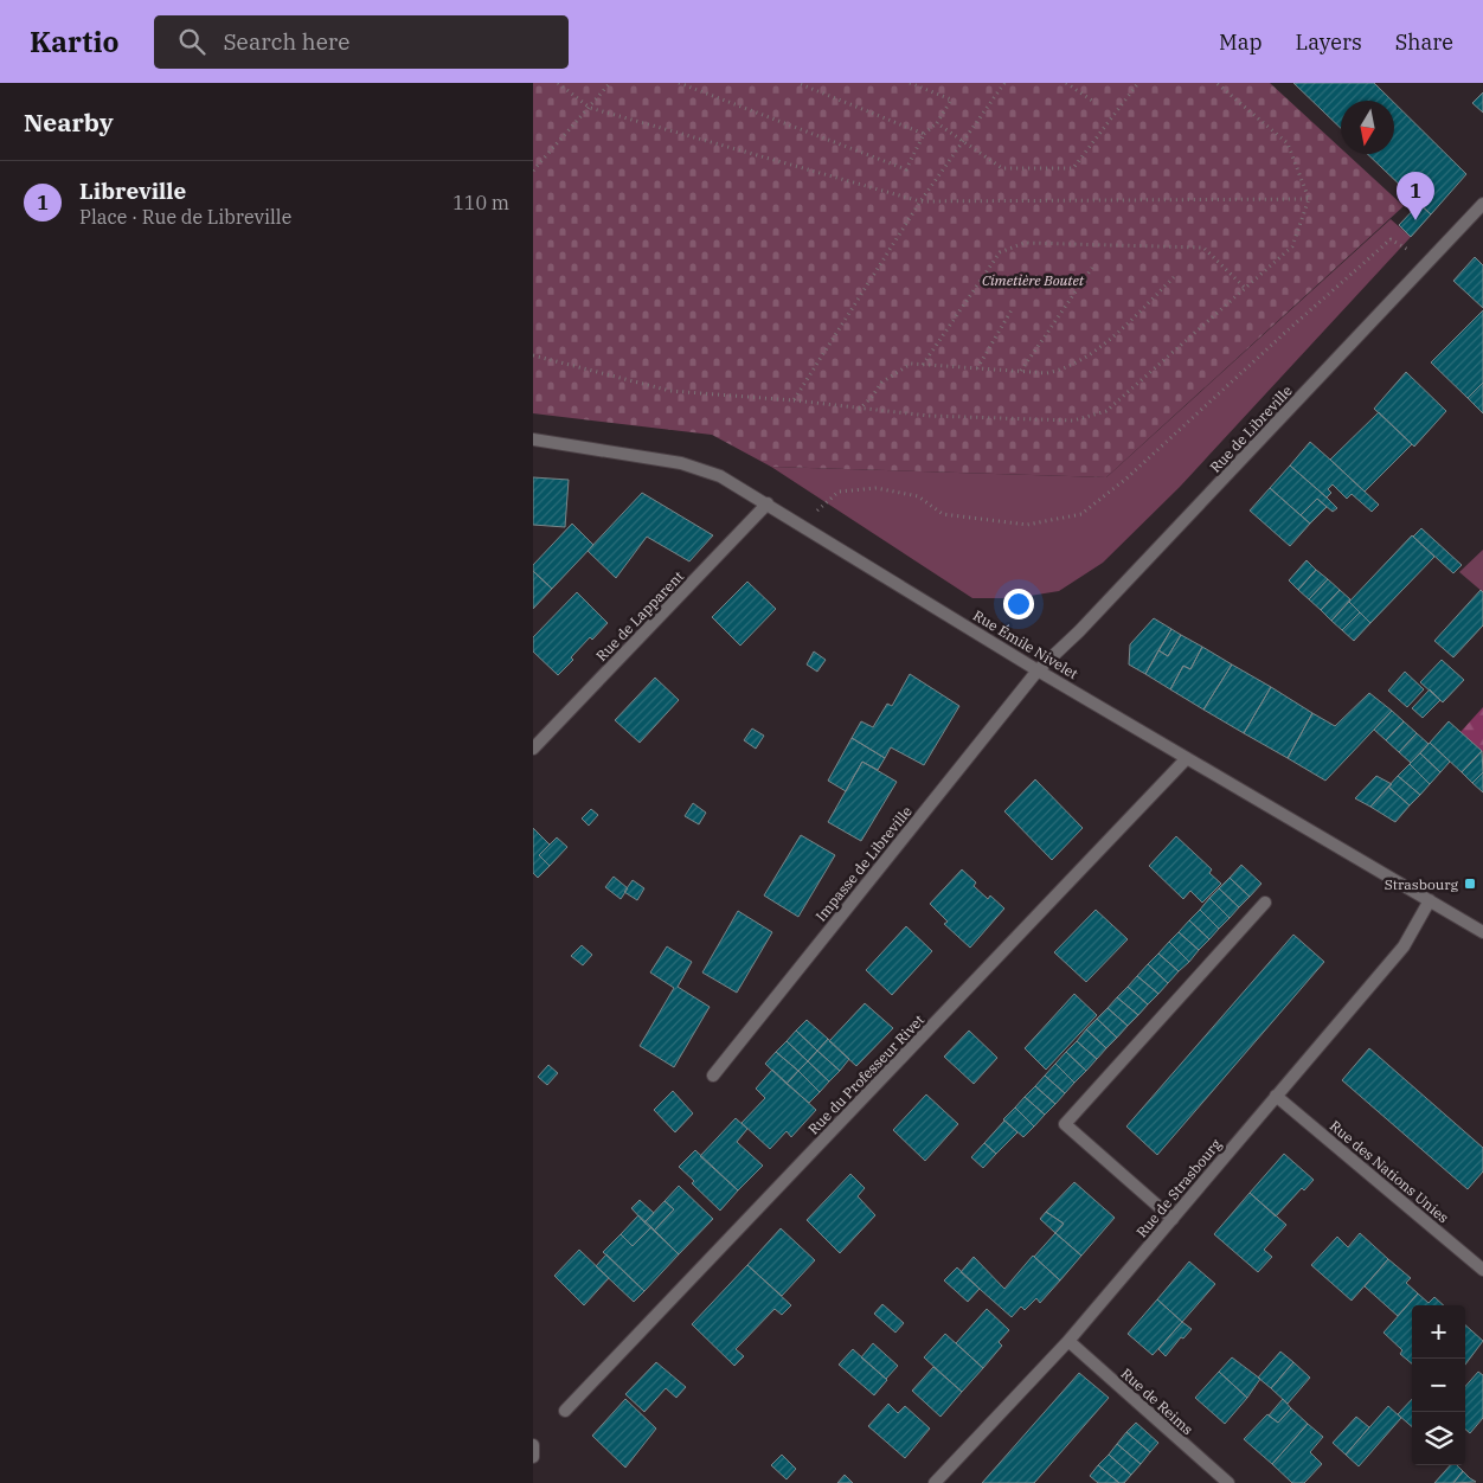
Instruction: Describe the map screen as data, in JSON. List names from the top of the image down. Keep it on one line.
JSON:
{"streets":{"street":["Rue de Libreville","Rue de Lapparent","Rue Émile Nivelet","Impasse de Libreville","Rue du Professeur Rivet","Rue des Nations Unies","Rue de Strasbourg","Rue de Reims"]},"crossings":[["Rue de Libreville","Rue Émile Nivelet"],["Rue de Libreville","Impasse de Libreville"],["Rue de Lapparent","Rue Émile Nivelet"],["Rue Émile Nivelet","Impasse de Libreville"],["Rue Émile Nivelet","Rue du Professeur Rivet"],["Rue Émile Nivelet","Rue de Strasbourg"],["Rue des Nations Unies","Rue de Strasbourg"],["Rue de Strasbourg","Rue de Reims"]],"parks":["Cimetière Boutet"],"places":{"transit":["Strasbourg"]},"north":"bottom","page":{"header":"Kartio","search":"Search here","nav":["Map","Layers","Share"],"heading":"Nearby","list":[{"mark":"1","name":"Libreville","note":"Place · Rue de Libreville","value":"110 m"}],"pins":"1","map_buttons":["+","−"]}}
